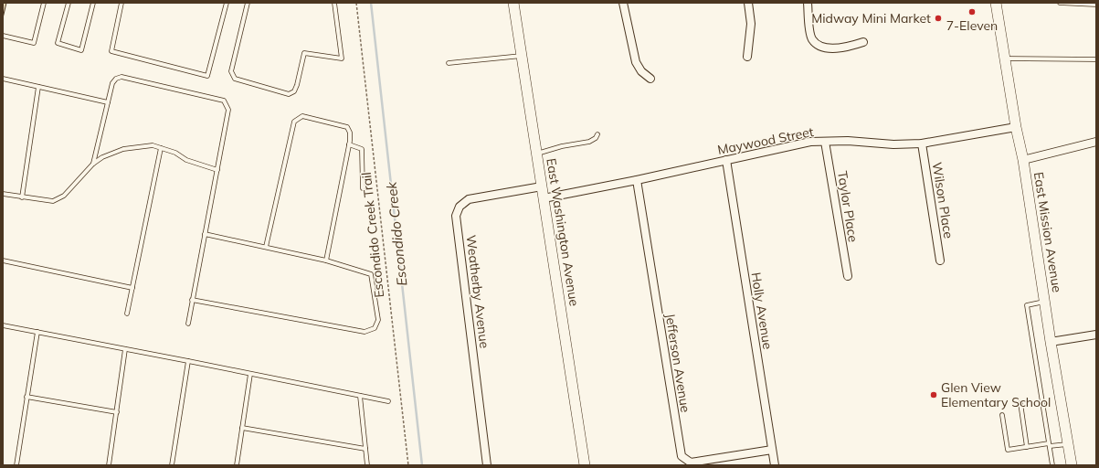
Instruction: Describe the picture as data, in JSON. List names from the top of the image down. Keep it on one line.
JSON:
{"streets":{"main road":["East Washington Avenue","East Mission Avenue"],"street":["Maywood Street","Wilson Place","Taylor Place","Weatherby Avenue","Holly Avenue","Jefferson Avenue"],"path":["Escondido Creek Trail"]},"crossings":[["Maywood Street","Wilson Place"],["Maywood Street","Taylor Place"],["Maywood Street","East Washington Avenue"],["Maywood Street","East Mission Avenue"],["Maywood Street","Holly Avenue"],["Maywood Street","Jefferson Avenue"],["East Washington Avenue","Weatherby Avenue"],["Holly Avenue","Jefferson Avenue"]],"water":["Escondido Creek"],"places":["7-Eleven","Midway Mini Market","Glen View Elementary School"]}
